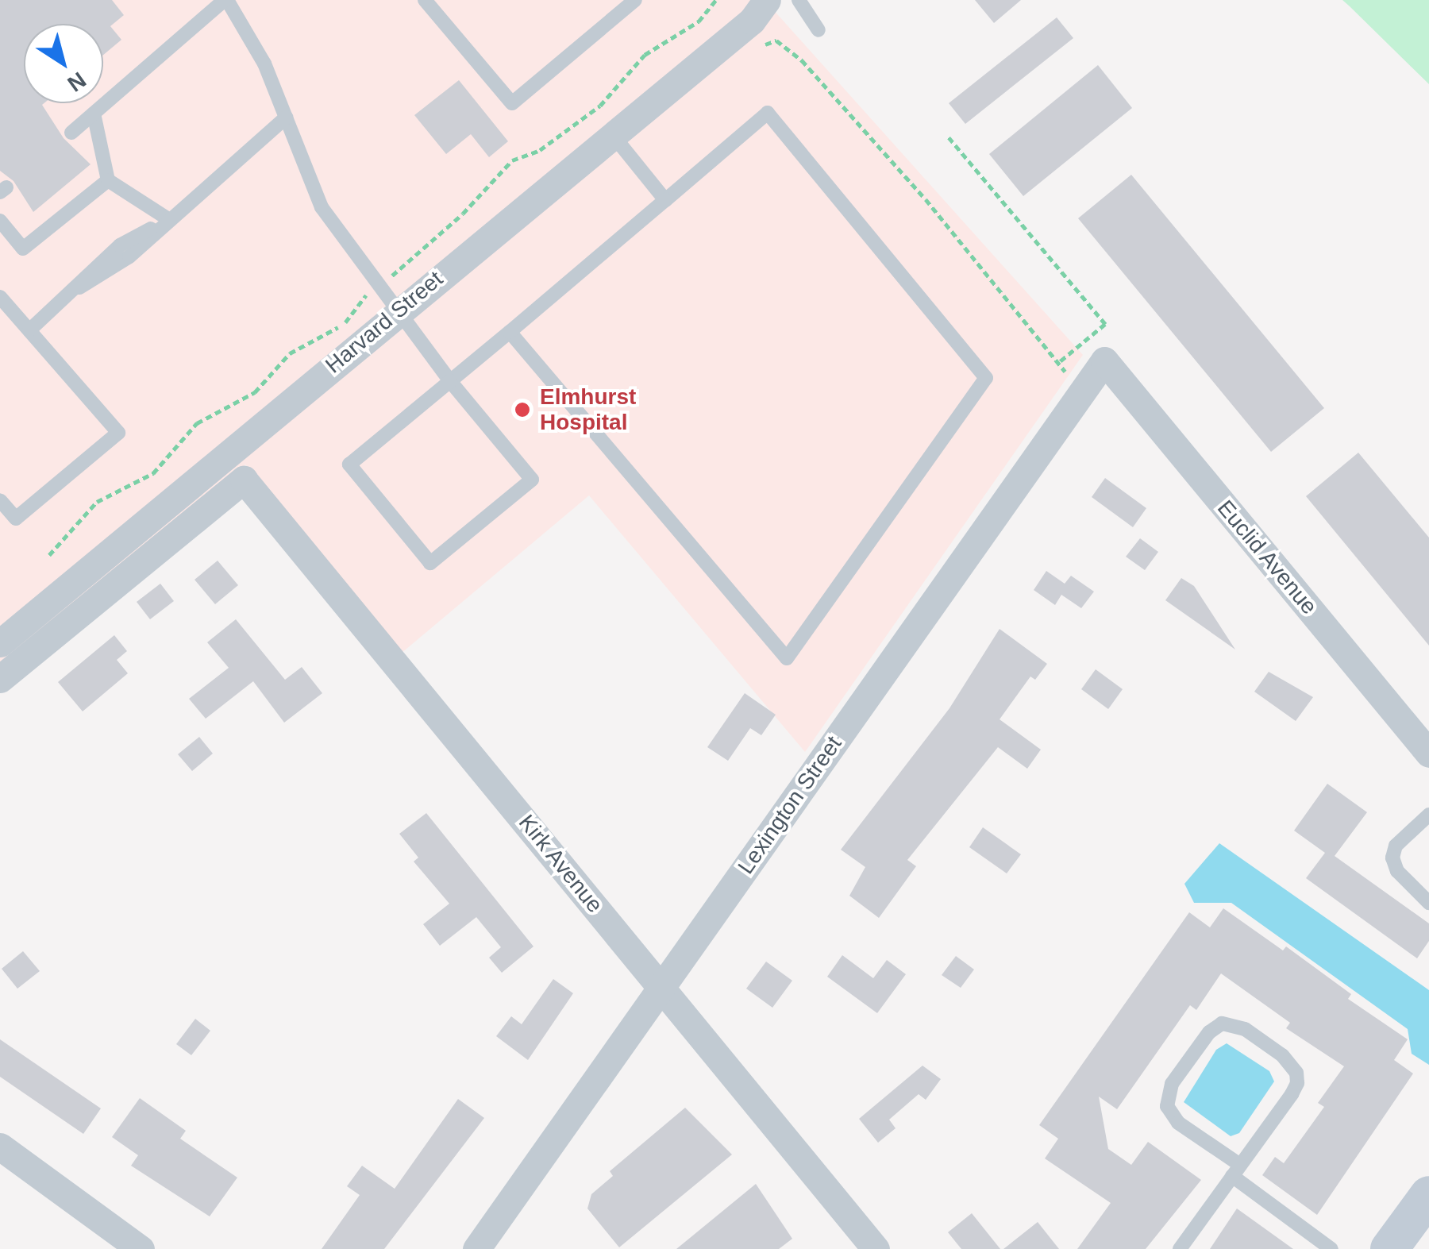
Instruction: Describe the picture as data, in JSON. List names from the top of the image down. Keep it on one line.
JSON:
{"streets":{"street":["Harvard Street","Euclid Avenue","Lexington Street","Kirk Avenue"]},"crossings":[["Euclid Avenue","Lexington Street"],["Lexington Street","Kirk Avenue"]],"places":["Elmhurst Hospital"],"north":"bottom right"}
